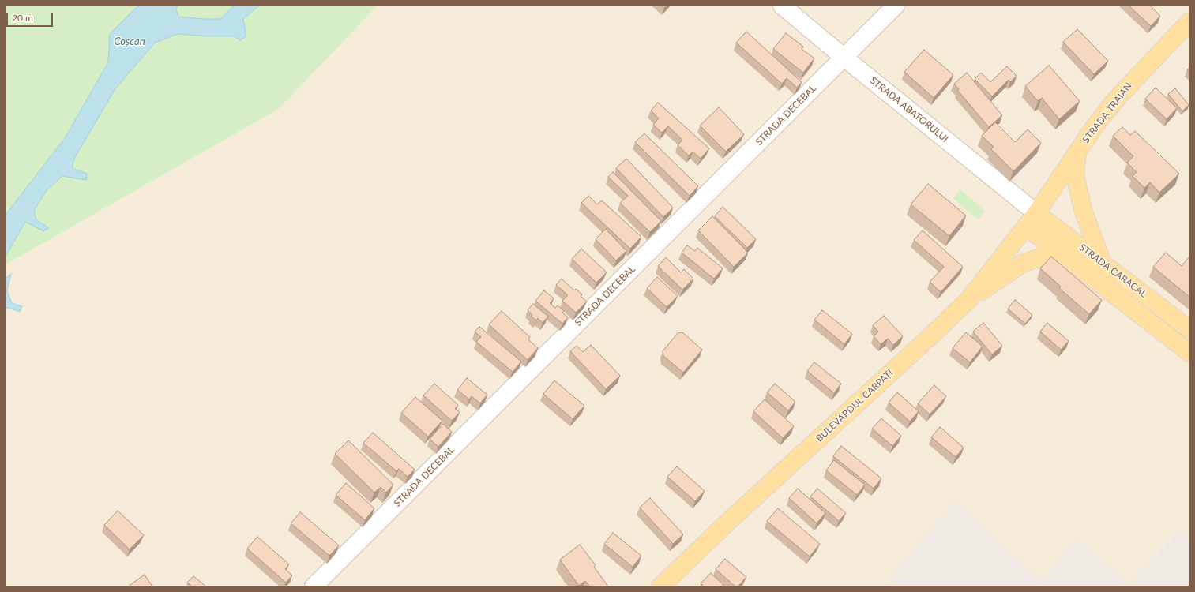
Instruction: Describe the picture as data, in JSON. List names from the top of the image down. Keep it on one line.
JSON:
{"streets":{"main road":["STRADA TRAIAN","STRADA CARACAL","BULEVARDUL CARPAȚI"],"street":["STRADA ABATORULUI","STRADA DECEBAL"]},"crossings":[["STRADA ABATORULUI","STRADA TRAIAN"],["STRADA ABATORULUI","STRADA DECEBAL"],["STRADA ABATORULUI","STRADA CARACAL"],["STRADA ABATORULUI","BULEVARDUL CARPAȚI"],["STRADA TRAIAN","STRADA CARACAL"],["STRADA TRAIAN","BULEVARDUL CARPAȚI"],["STRADA CARACAL","BULEVARDUL CARPAȚI"]],"water":["Coșcan"],"scale_bar":"20 m"}
